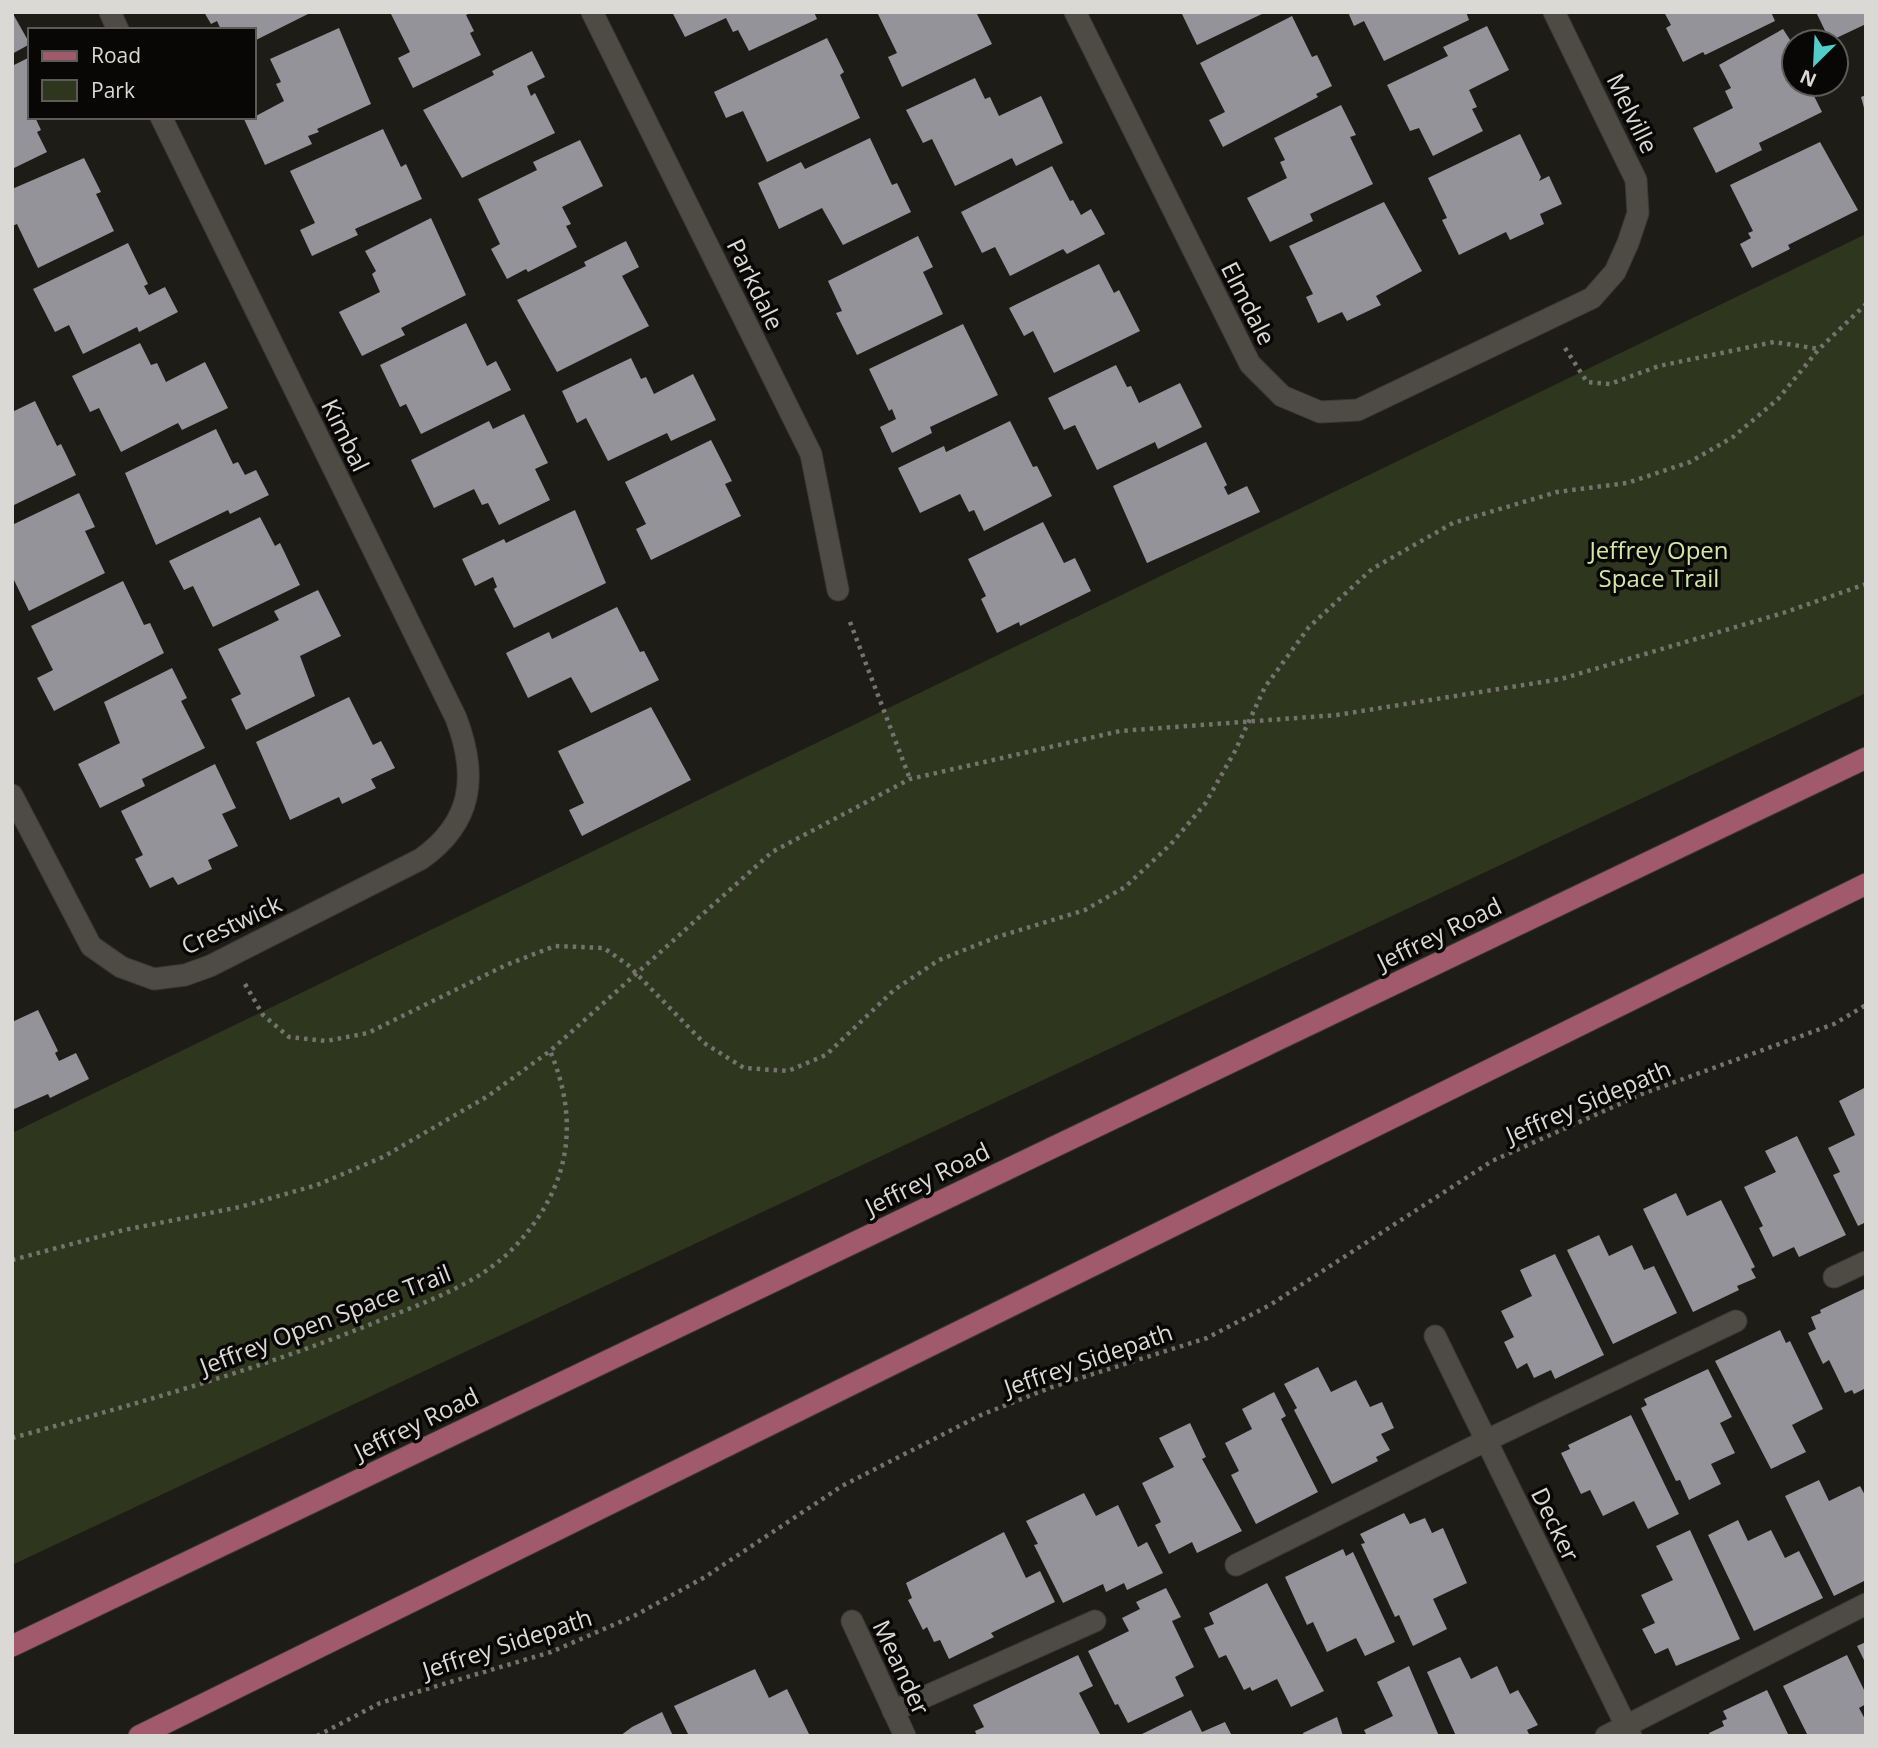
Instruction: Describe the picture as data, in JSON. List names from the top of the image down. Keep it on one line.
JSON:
{"streets":{"main road":["Jeffrey Road"],"street":["Melville","Parkdale","Elmdale","Kimbal","Crestwick","Decker","Meander"],"path":["Jeffrey Sidepath","Jeffrey Open Space Trail"]},"crossings":[["Melville","Elmdale"],["Kimbal","Crestwick"]],"parks":["Jeffrey Open Space Trail"],"legend":["Road","Park"],"north":"bottom left"}
